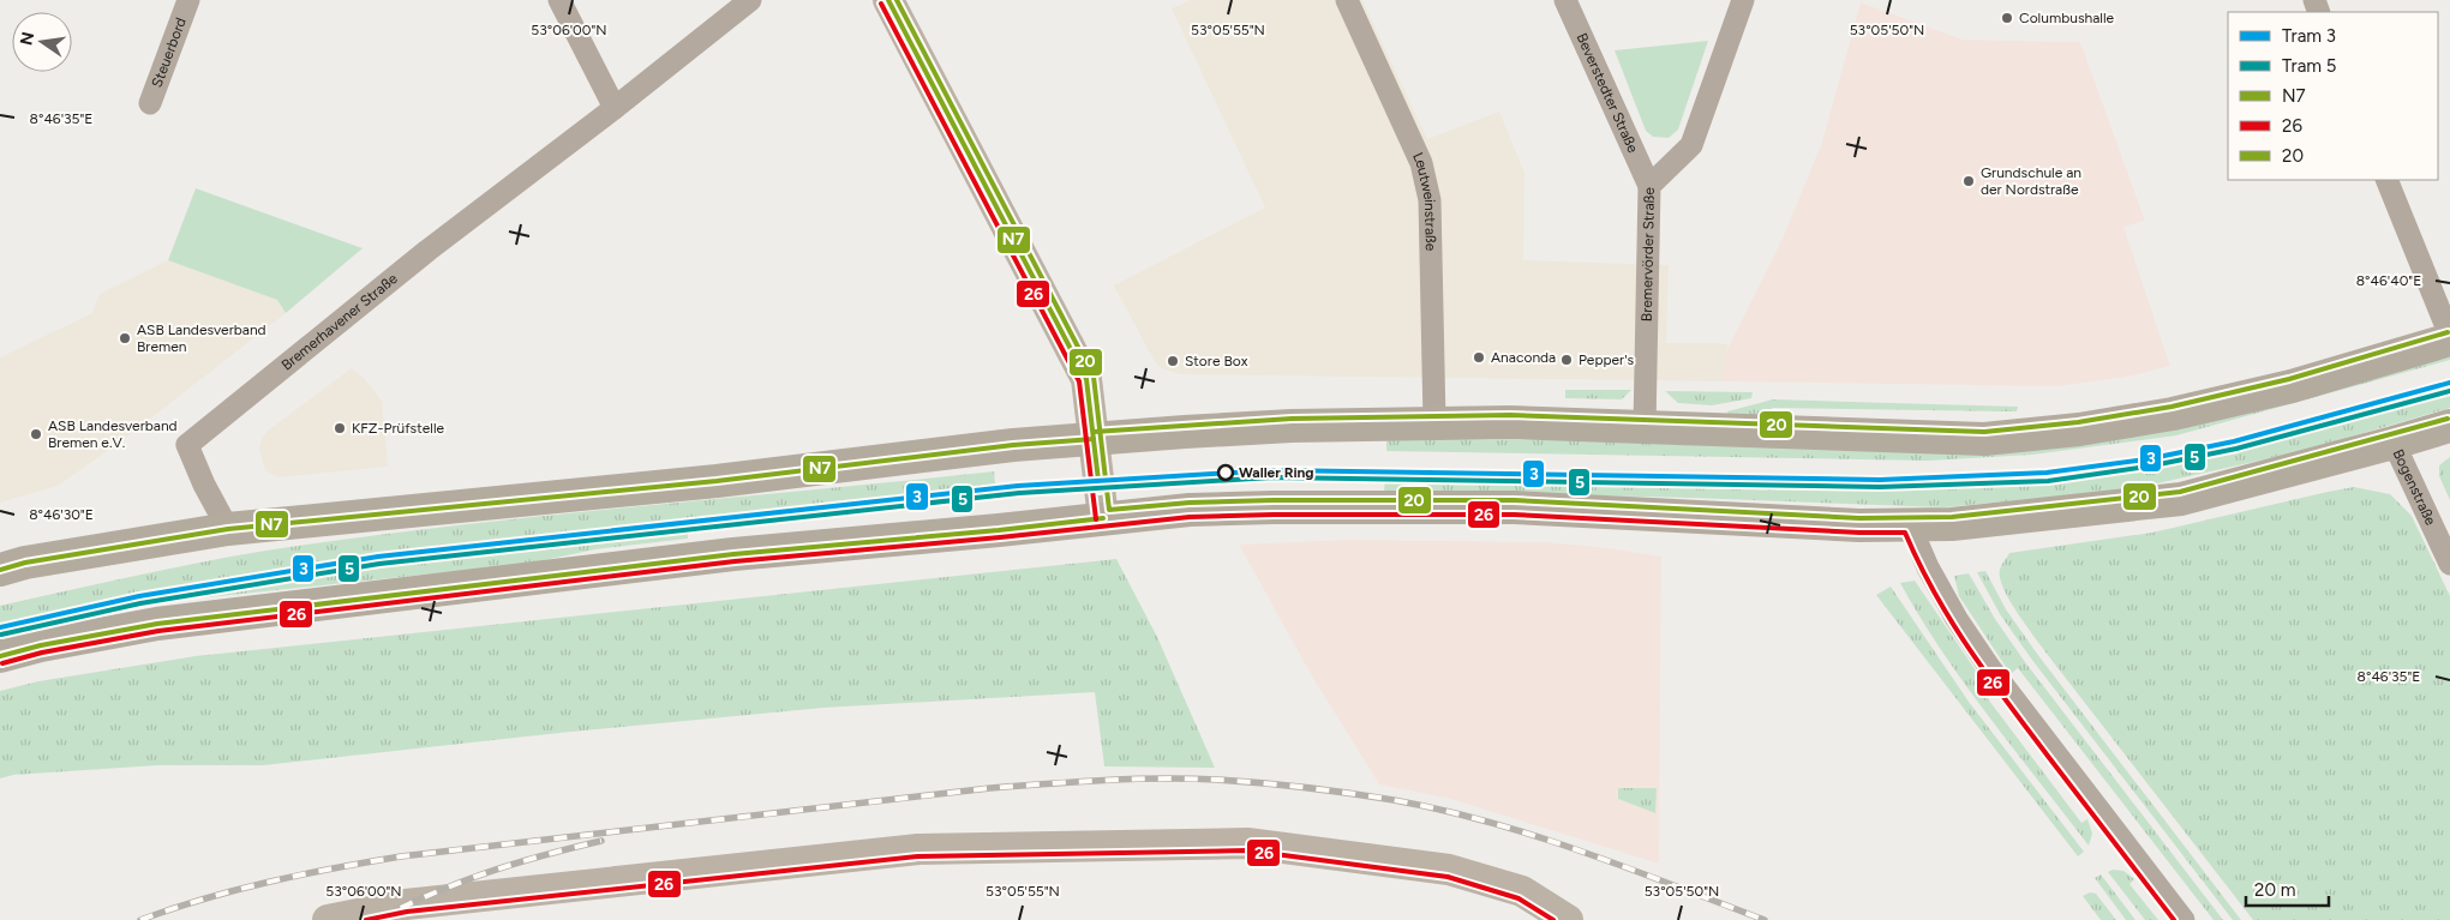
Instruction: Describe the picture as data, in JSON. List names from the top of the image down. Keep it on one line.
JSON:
{"streets":{"street":["Steuerbord","Beverstedter Straße","Leutweinstraße","Bremervörder Straße","Bremerhavener Straße","Bogenstraße"]},"crossings":[["Beverstedter Straße","Bremervörder Straße"]],"places":["Columbushalle","Grundschule an der Nordstraße","ASB Landesverband Bremen","Anaconda","Pepper's","Store Box","KFZ-Prüfstelle","ASB Landesverband Bremen e.V.","Waller Ring"],"lines":["transit line N7","transit line 20","transit line 26","tram line 3","tram line 5"],"legend":["Tram 3","Tram 5","N7","26","20"],"scale_bar":"20 m","north":"left","coordinates":["53°06'00\"N","53°05'55\"N","53°05'50\"N","8°46'35\"E","8°46'40\"E","8°46'30\"E"]}
